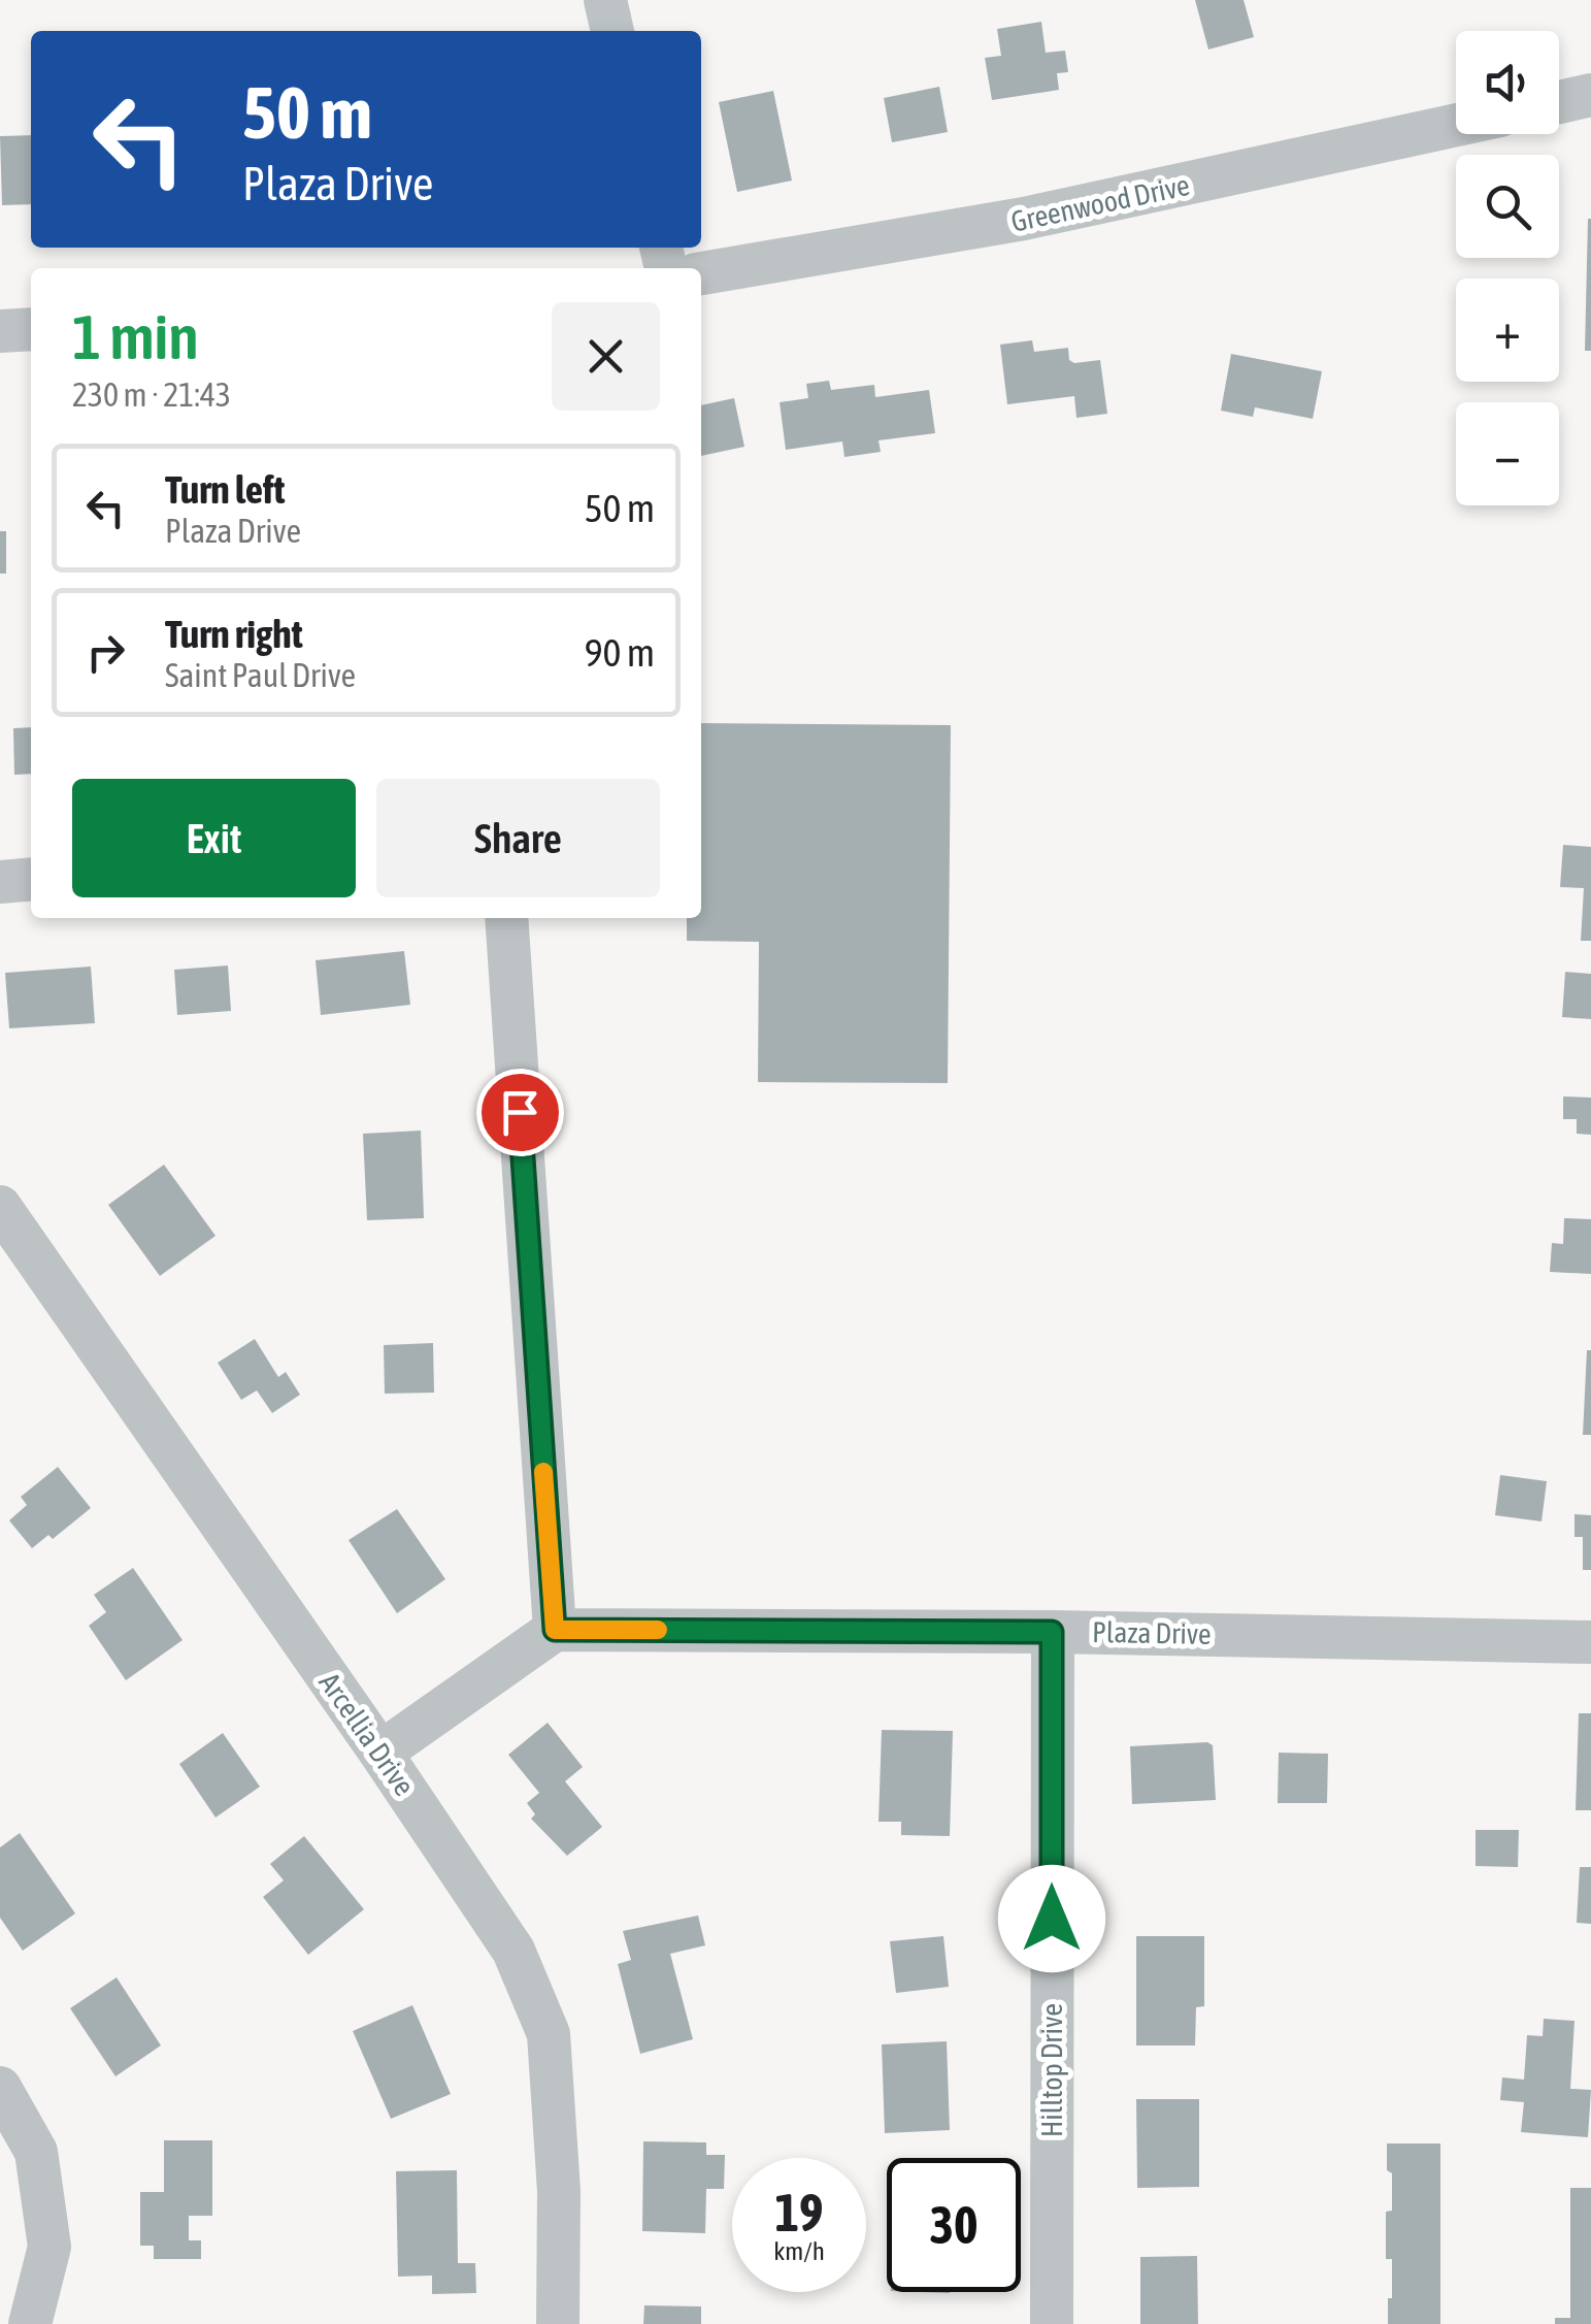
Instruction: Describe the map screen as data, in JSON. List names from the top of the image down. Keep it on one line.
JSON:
{"streets":{"street":["Greenwood Drive","Plaza Drive","Arcellia Drive","Hilltop Drive"]},"crossings":[["Plaza Drive","Hilltop Drive"]],"page":{"map_buttons":["+","−"],"turn":["50 m","Plaza Drive"],"heading":["1 min","230 m · 21:43"],"list":[{"name":"Turn left","note":"Plaza Drive","value":"50 m"},{"name":"Turn right","note":"Saint Paul Drive","value":"90 m"}],"buttons":["Exit","Share"],"speed":"19 km/h","limit":"30"}}
